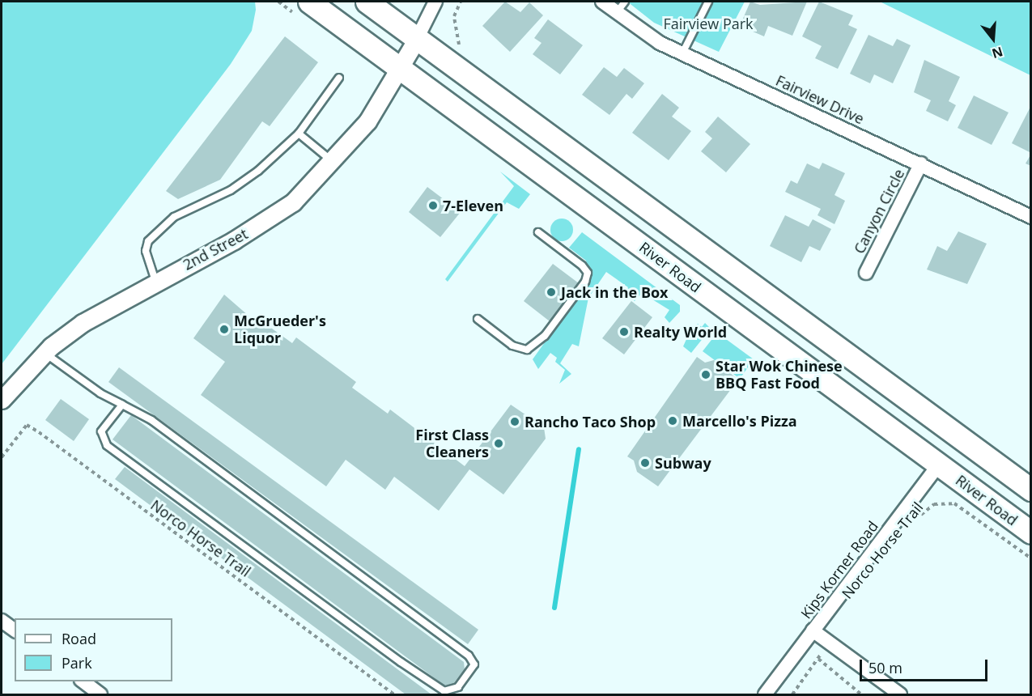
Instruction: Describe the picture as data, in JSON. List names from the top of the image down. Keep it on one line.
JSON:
{"streets":{"main road":["River Road"],"street":["Fairview Drive","Canyon Circle","2nd Street","Kips Korner Road"],"path":["Norco Horse Trail"]},"crossings":[["Fairview Drive","Canyon Circle"],["2nd Street","River Road"],["River Road","Kips Korner Road"]],"parks":["Fairview Park"],"places":["7-Eleven","Jack in the Box","McGrueder's Liquor","Realty World","Star Wok Chinese BBQ Fast Food","Marcello's Pizza","Rancho Taco Shop","First Class Cleaners","Subway"],"legend":["Road","Park"],"scale_bar":"50 m","north":"bottom"}
